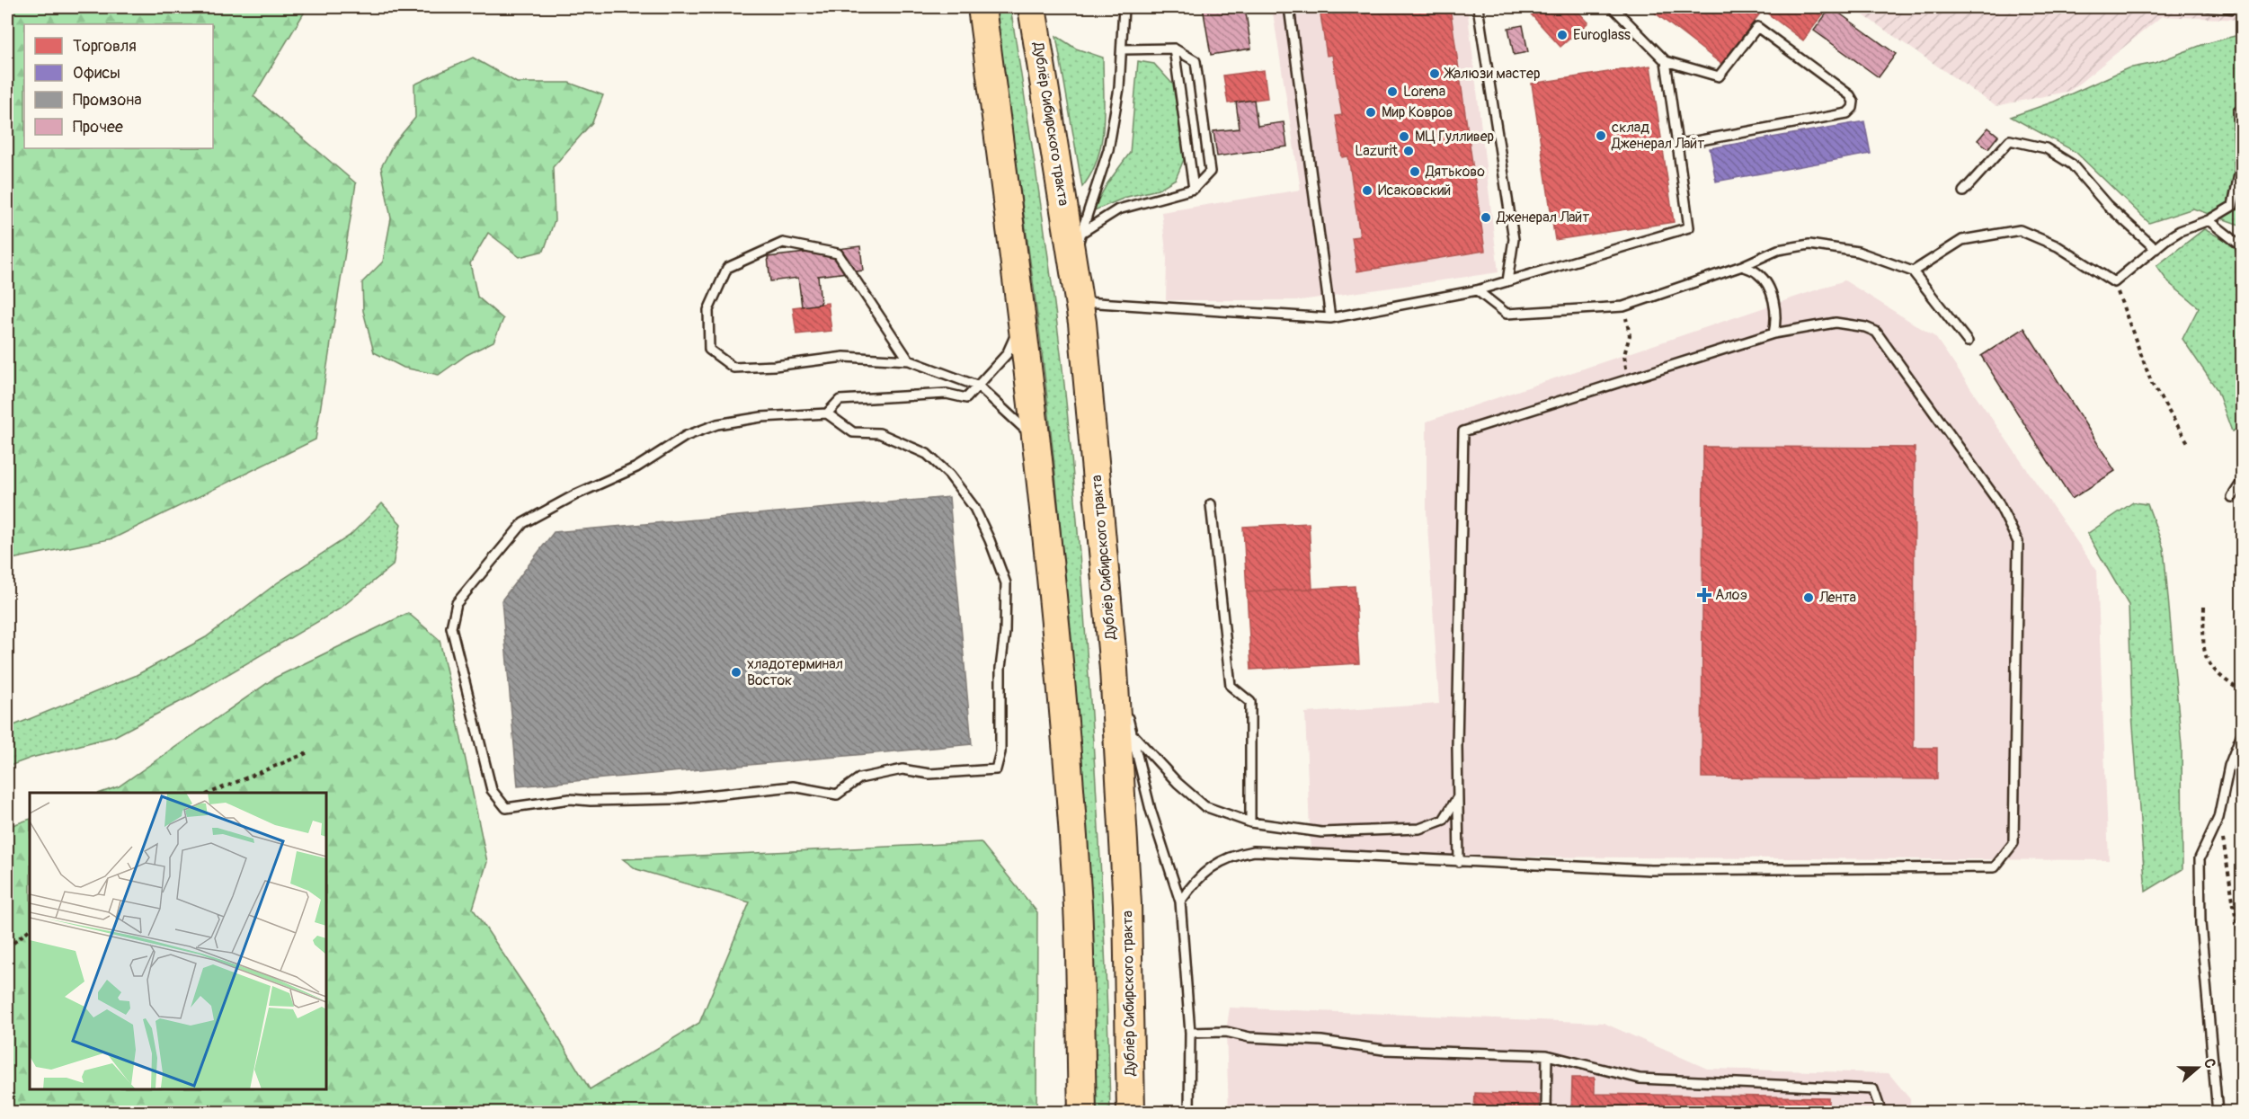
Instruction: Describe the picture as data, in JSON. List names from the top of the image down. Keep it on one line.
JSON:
{"streets":{"main road":["Дублёр Сибирского тракта"]},"places":{"other":["Euroglass","Жалюзи мастер","Lorena","Мир Ковров","склад Дженерал Лайт","МЦ Гулливер","Lazurit","Дятьково","Исаковский","Дженерал Лайт","Лента","хладотерминал Восток"],"health":["Алоэ"]},"legend":["Торговля","Офисы","Промзона","Прочее"],"north":"right"}
